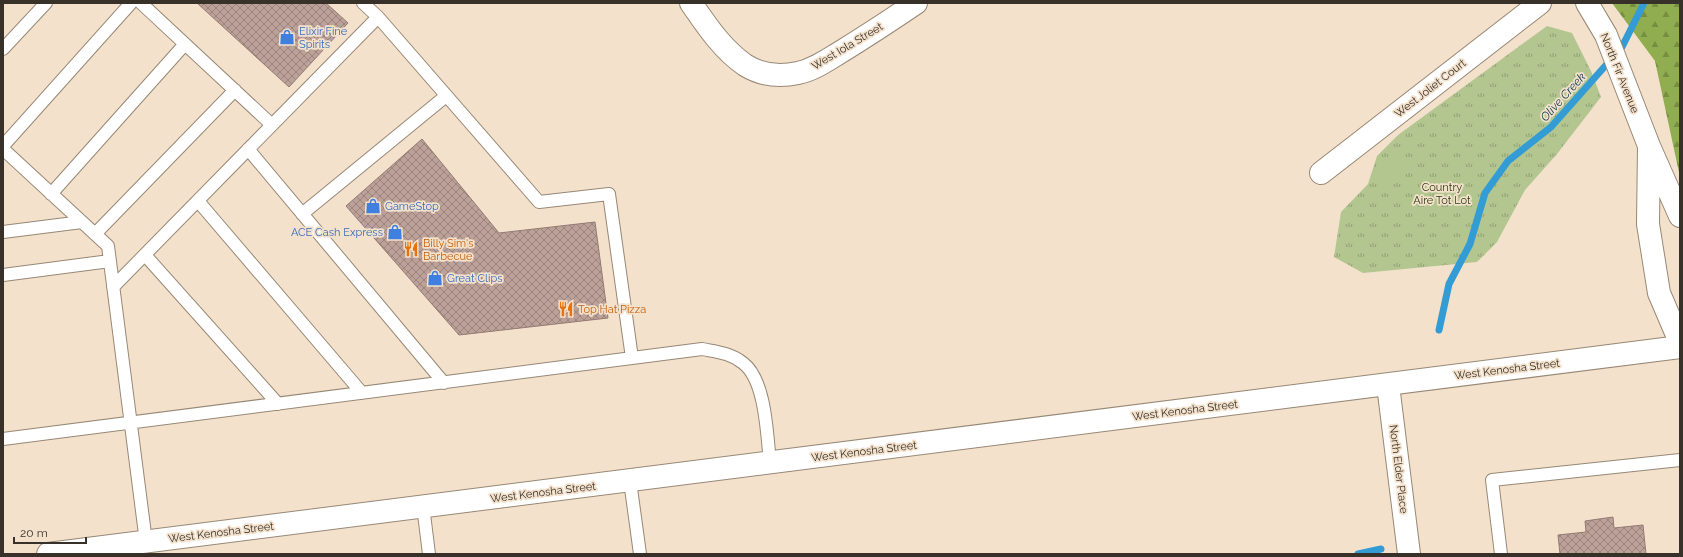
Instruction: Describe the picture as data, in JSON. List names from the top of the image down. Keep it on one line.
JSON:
{"streets":{"main road":["West Iola Street","North Fir Avenue","West Joliet Court","West Kenosha Street","North Elder Place"]},"crossings":[["West Kenosha Street","North Elder Place"]],"water":["Olive Creek"],"parks":["Country Aire Tot Lot"],"places":{"shop":["Elixir Fine Spirits","GameStop","ACE Cash Express","Great Clips"],"restaurant":["Billy Sim's Barbecue","Top Hat Pizza"]},"scale_bar":"20 m"}
